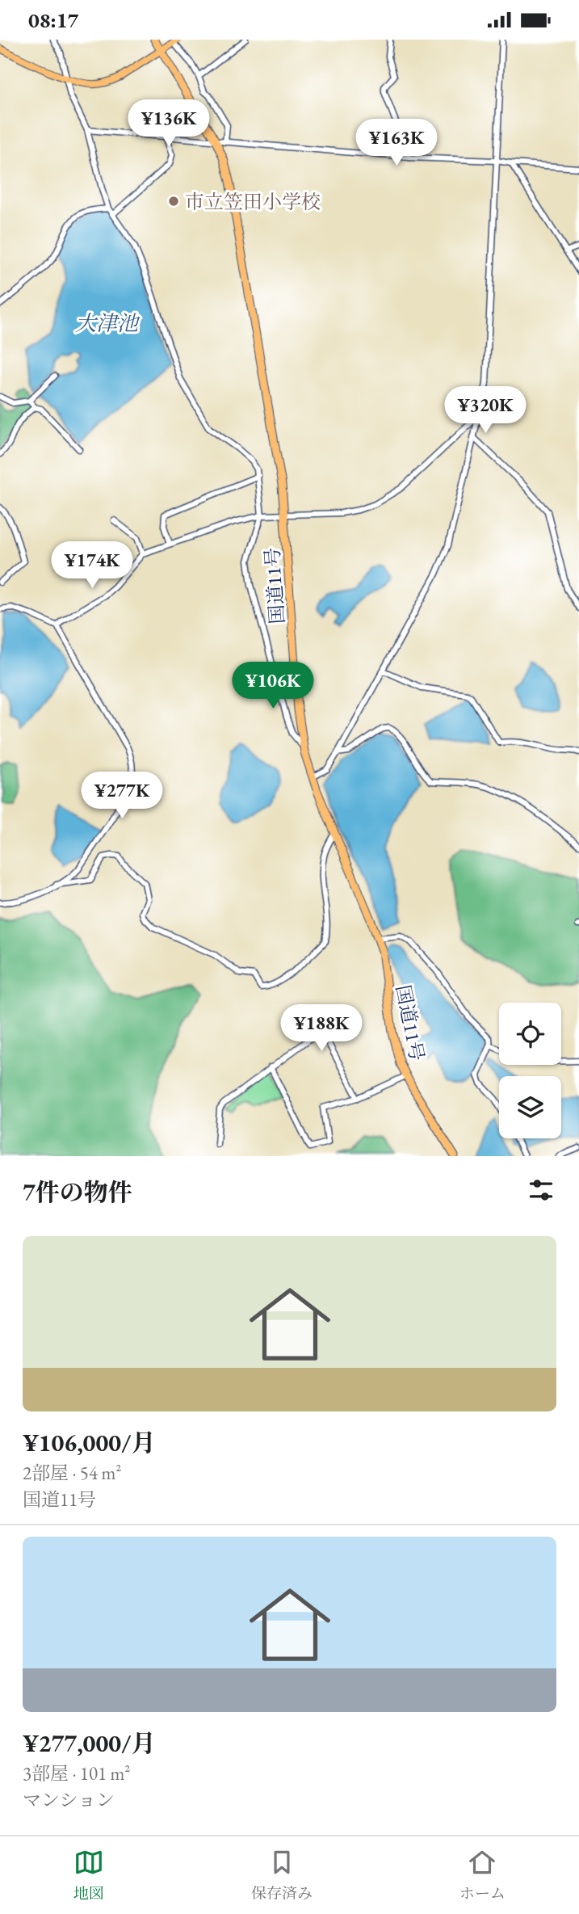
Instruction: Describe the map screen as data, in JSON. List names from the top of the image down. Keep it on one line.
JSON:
{"streets":{"highway":["国道11号"]},"water":["大津池"],"places":["市立笠田小学校"],"page":{"status":"08:17","price":["¥136K","¥163K","¥320K","¥174K","¥106K","¥277K","¥188K"],"heading":"7件の物件","list":[{"name":"¥106,000/月","note":"2部屋 · 54 m² · 国道11号"},{"name":"¥277,000/月","note":"3部屋 · 101 m² · マンション"}],"tabs":["地図","保存済み","ホーム"]}}
